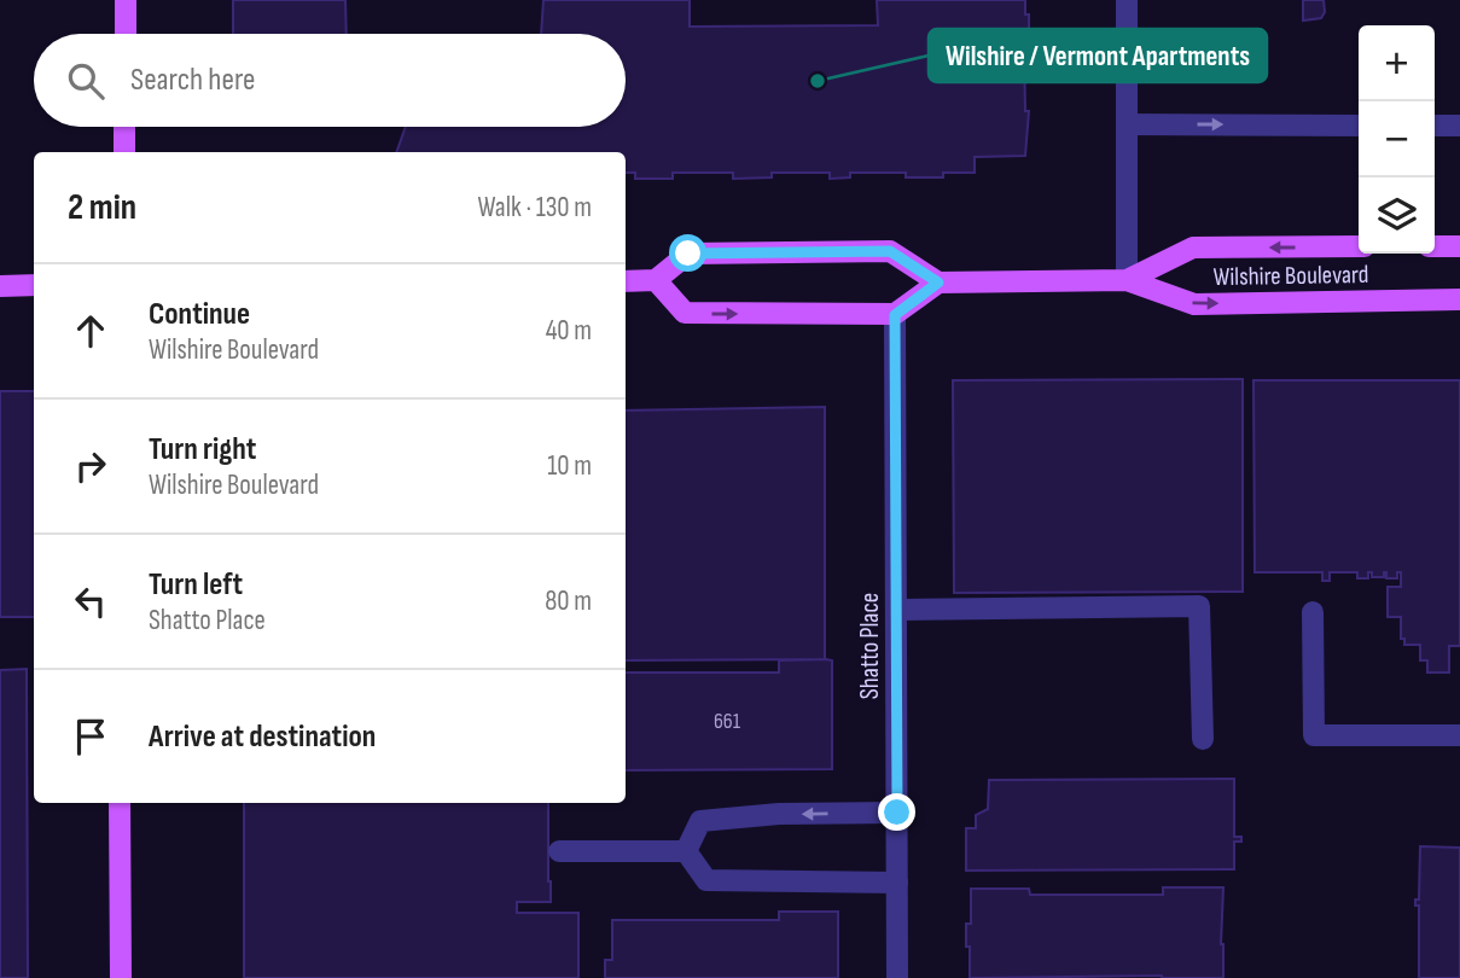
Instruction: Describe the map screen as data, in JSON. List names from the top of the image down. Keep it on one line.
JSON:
{"streets":{"main road":["Wilshire Boulevard"],"street":["Shatto Place"]},"places":["Wilshire / Vermont Apartments"],"house_numbers":["661"],"page":{"map_buttons":["+","−"],"search":"Search here","heading":["2 min","Walk · 130 m"],"list":[["Continue","Wilshire Boulevard","40 m"],["Turn right","Wilshire Boulevard","10 m"],["Turn left","Shatto Place","80 m"],"Arrive at destination"]}}
